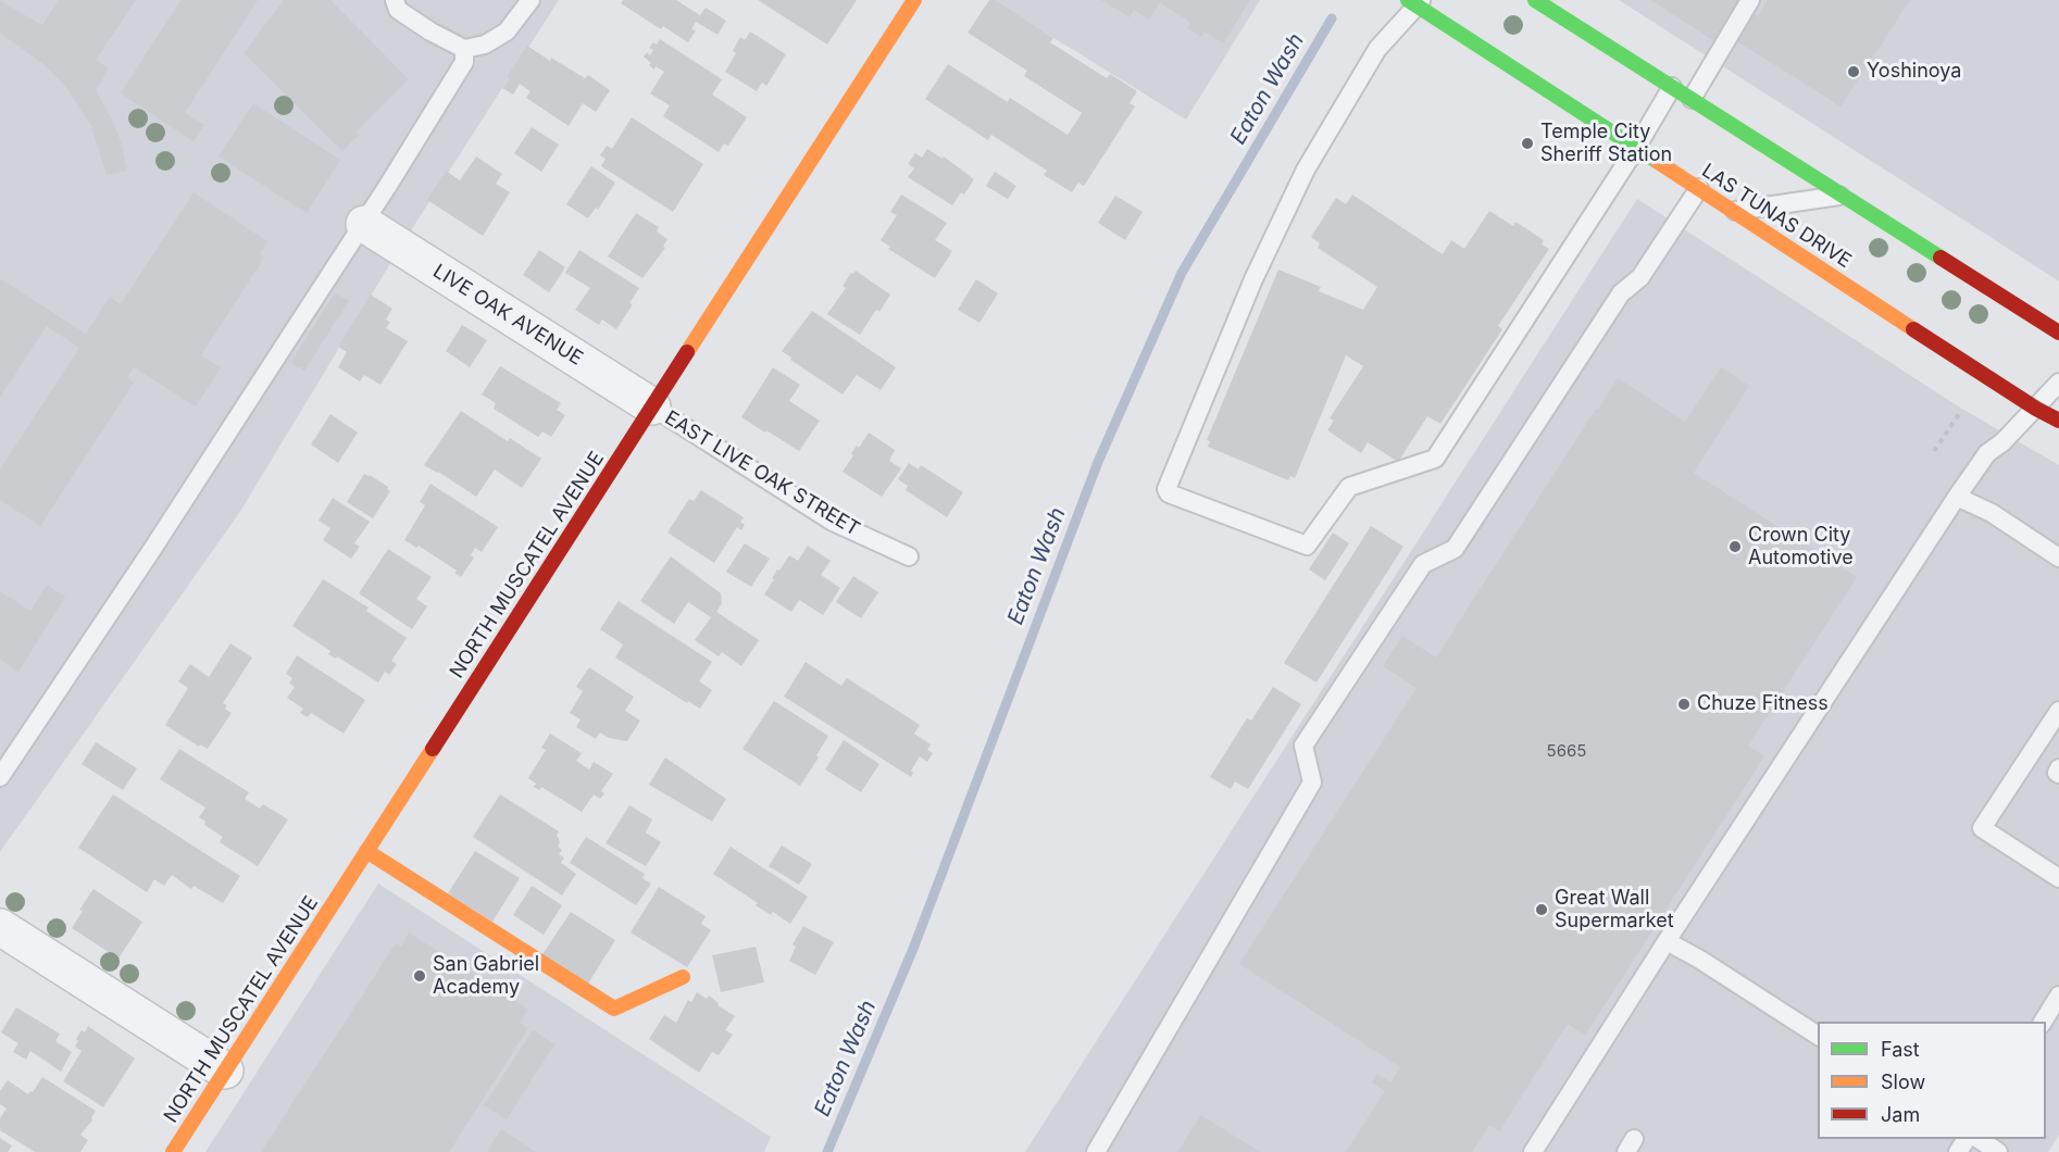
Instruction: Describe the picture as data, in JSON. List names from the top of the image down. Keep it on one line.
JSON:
{"streets":{"street":["LAS TUNAS DRIVE","LIVE OAK AVENUE","NORTH MUSCATEL AVENUE"],"lane":["EAST LIVE OAK STREET"]},"crossings":[["LIVE OAK AVENUE","EAST LIVE OAK STREET"],["LIVE OAK AVENUE","NORTH MUSCATEL AVENUE"],["EAST LIVE OAK STREET","NORTH MUSCATEL AVENUE"]],"water":["Eaton Wash"],"places":["Yoshinoya","Temple City Sheriff Station","Crown City Automotive","Chuze Fitness","Great Wall Supermarket","San Gabriel Academy"],"house_numbers":["5665"],"legend":["Fast","Slow","Jam"]}
